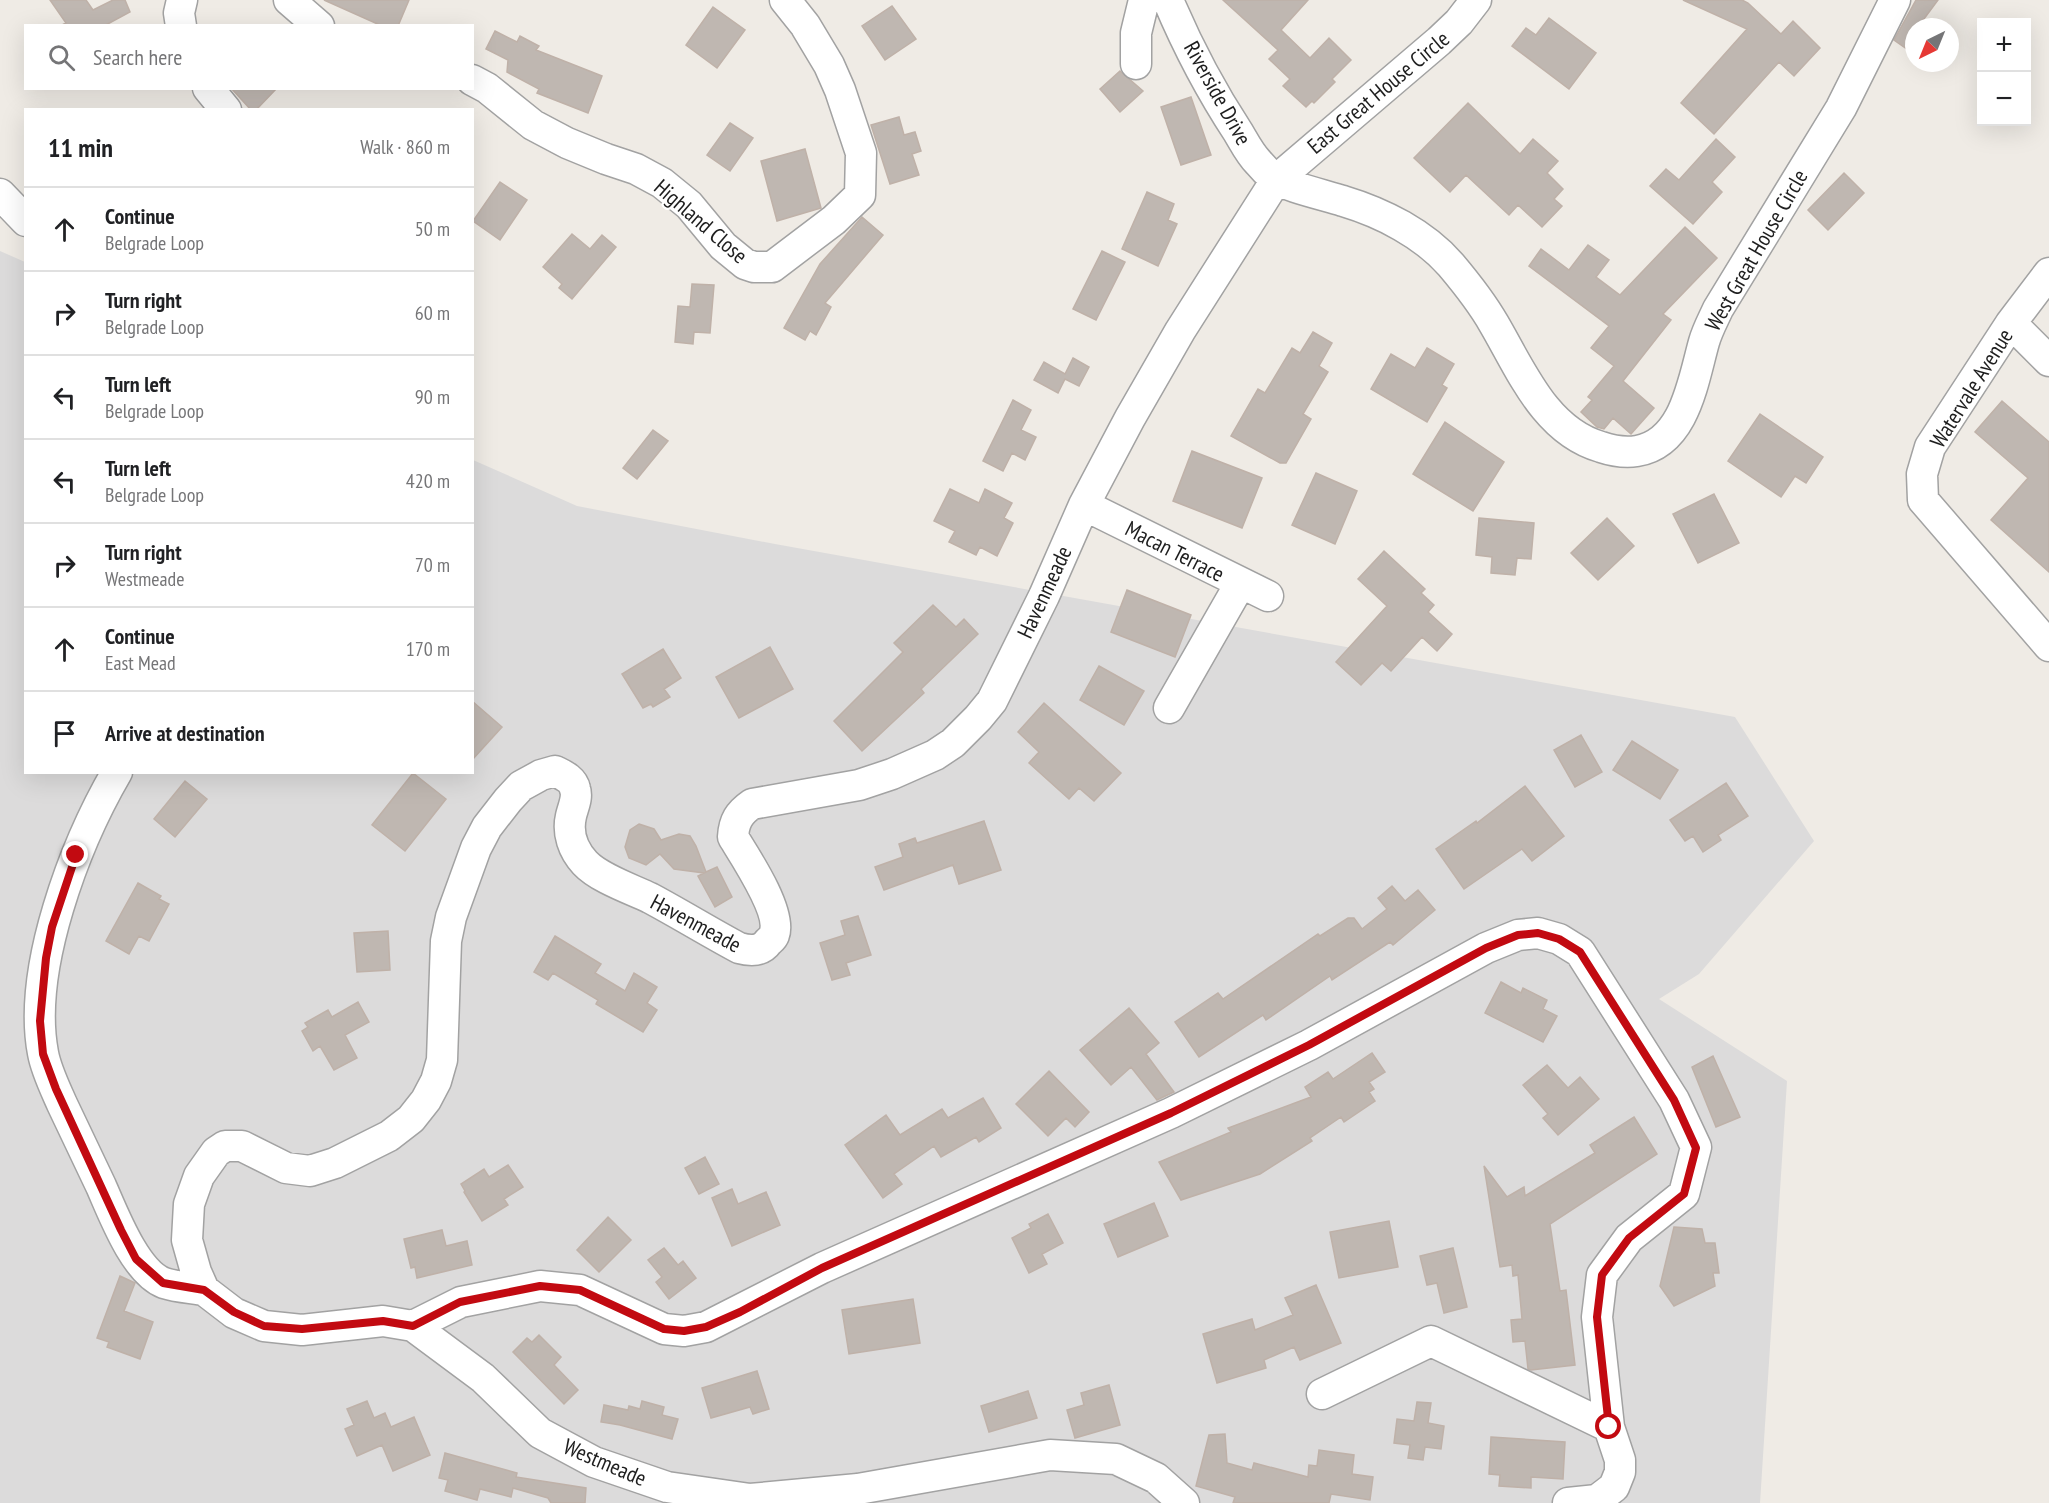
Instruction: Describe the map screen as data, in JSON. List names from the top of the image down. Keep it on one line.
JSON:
{"streets":{"street":["East Great House Circle","Riverside Drive","Highland Close","West Great House Circle","Watervale Avenue","Macan Terrace","Havenmeade","Westmeade"]},"crossings":[["East Great House Circle","Riverside Drive"],["East Great House Circle","West Great House Circle"],["East Great House Circle","Havenmeade"],["Riverside Drive","West Great House Circle"],["Riverside Drive","Havenmeade"],["West Great House Circle","Havenmeade"],["Macan Terrace","Havenmeade"],["Havenmeade","Westmeade"]],"north":"bottom left","page":{"map_buttons":["+","−"],"search":"Search here","heading":["11 min","Walk · 860 m"],"list":[["Continue","Belgrade Loop","50 m"],["Turn right","Belgrade Loop","60 m"],["Turn left","Belgrade Loop","90 m"],["Turn left","Belgrade Loop","420 m"],["Turn right","Westmeade","70 m"],["Continue","East Mead","170 m"],"Arrive at destination"]}}
